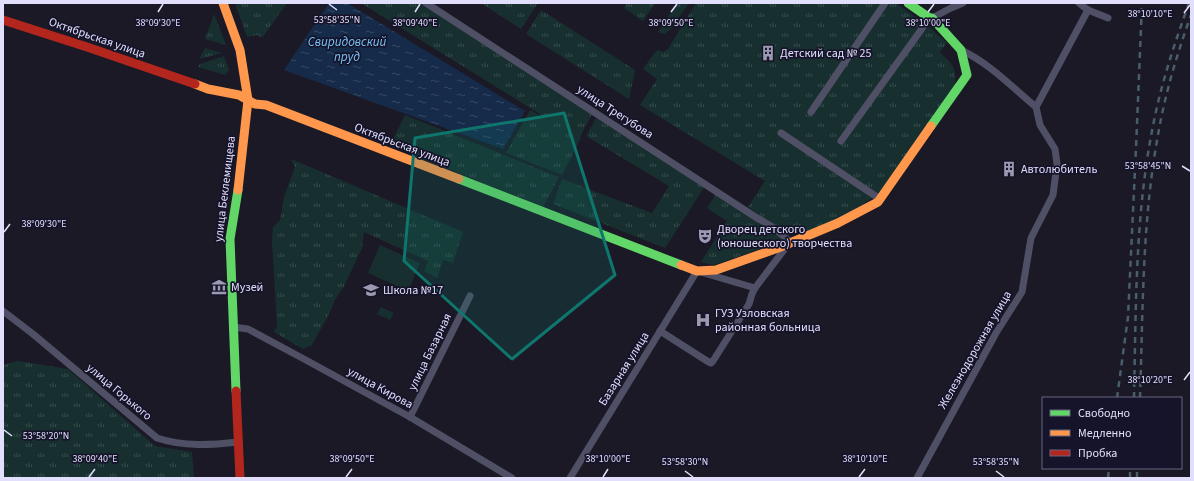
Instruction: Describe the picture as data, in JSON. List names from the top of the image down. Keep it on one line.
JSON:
{"streets":{"street":["Октябрьская улица","улица Трегубова","улица Беклемищева","Железнодорожная улица","улица Базарная","Базарная улица","улица Кирова","улица Горького"]},"crossings":[["Октябрьская улица","улица Трегубова"],["Октябрьская улица","улица Беклемищева"],["Октябрьская улица","Базарная улица"],["улица Беклемищева","улица Кирова"],["улица Беклемищева","улица Горького"],["улица Базарная","улица Кирова"]],"water":["Свиридовский пруд"],"places":{"building":["Детский сад № 25","Автолюбитель"],"theatre":["Дворец детского (юношеского) творчества"],"museum":["Музей"],"school or university":["Школа №17"],"hospital":["ГУЗ Узловская районная больница"]},"legend":["Свободно","Медленно","Пробка"],"coordinates":["38°10'10\"E","53°58'35\"N","38°09'30\"E","38°09'40\"E","38°09'50\"E","38°10'00\"E","53°58'45\"N","38°10'20\"E","53°58'20\"N","53°58'30\"N"]}
